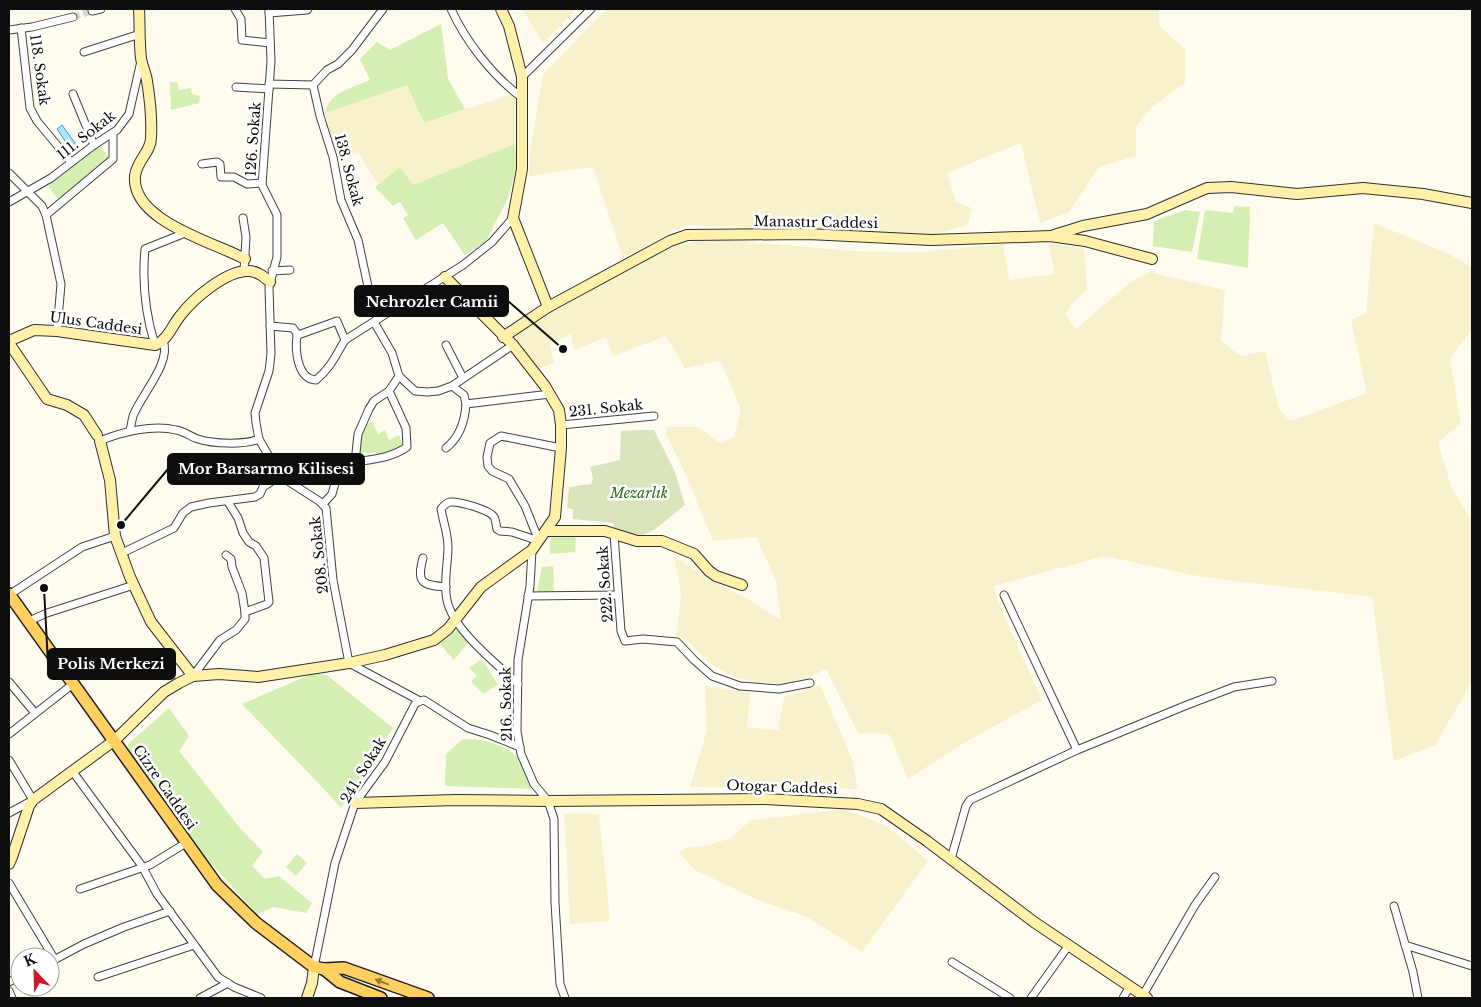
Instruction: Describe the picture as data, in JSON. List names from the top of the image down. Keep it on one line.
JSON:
{"streets":{"main road":["Cizre Caddesi"],"street":["118. Sokak","111. Sokak","126. Sokak","138. Sokak","Manastır Caddesi","Ulus Caddesi","231. Sokak","208. Sokak","222. Sokak","216. Sokak","241. Sokak","Otogar Caddesi"]},"crossings":[["118. Sokak","111. Sokak"],["126. Sokak","208. Sokak"],["216. Sokak","Otogar Caddesi"],["241. Sokak","Cizre Caddesi"],["241. Sokak","Otogar Caddesi"]],"parks":["Mezarlık"],"places":["Nehrozler Camii","Mor Barsarmo Kilisesi","Polis Merkezi"],"north":"top left"}
